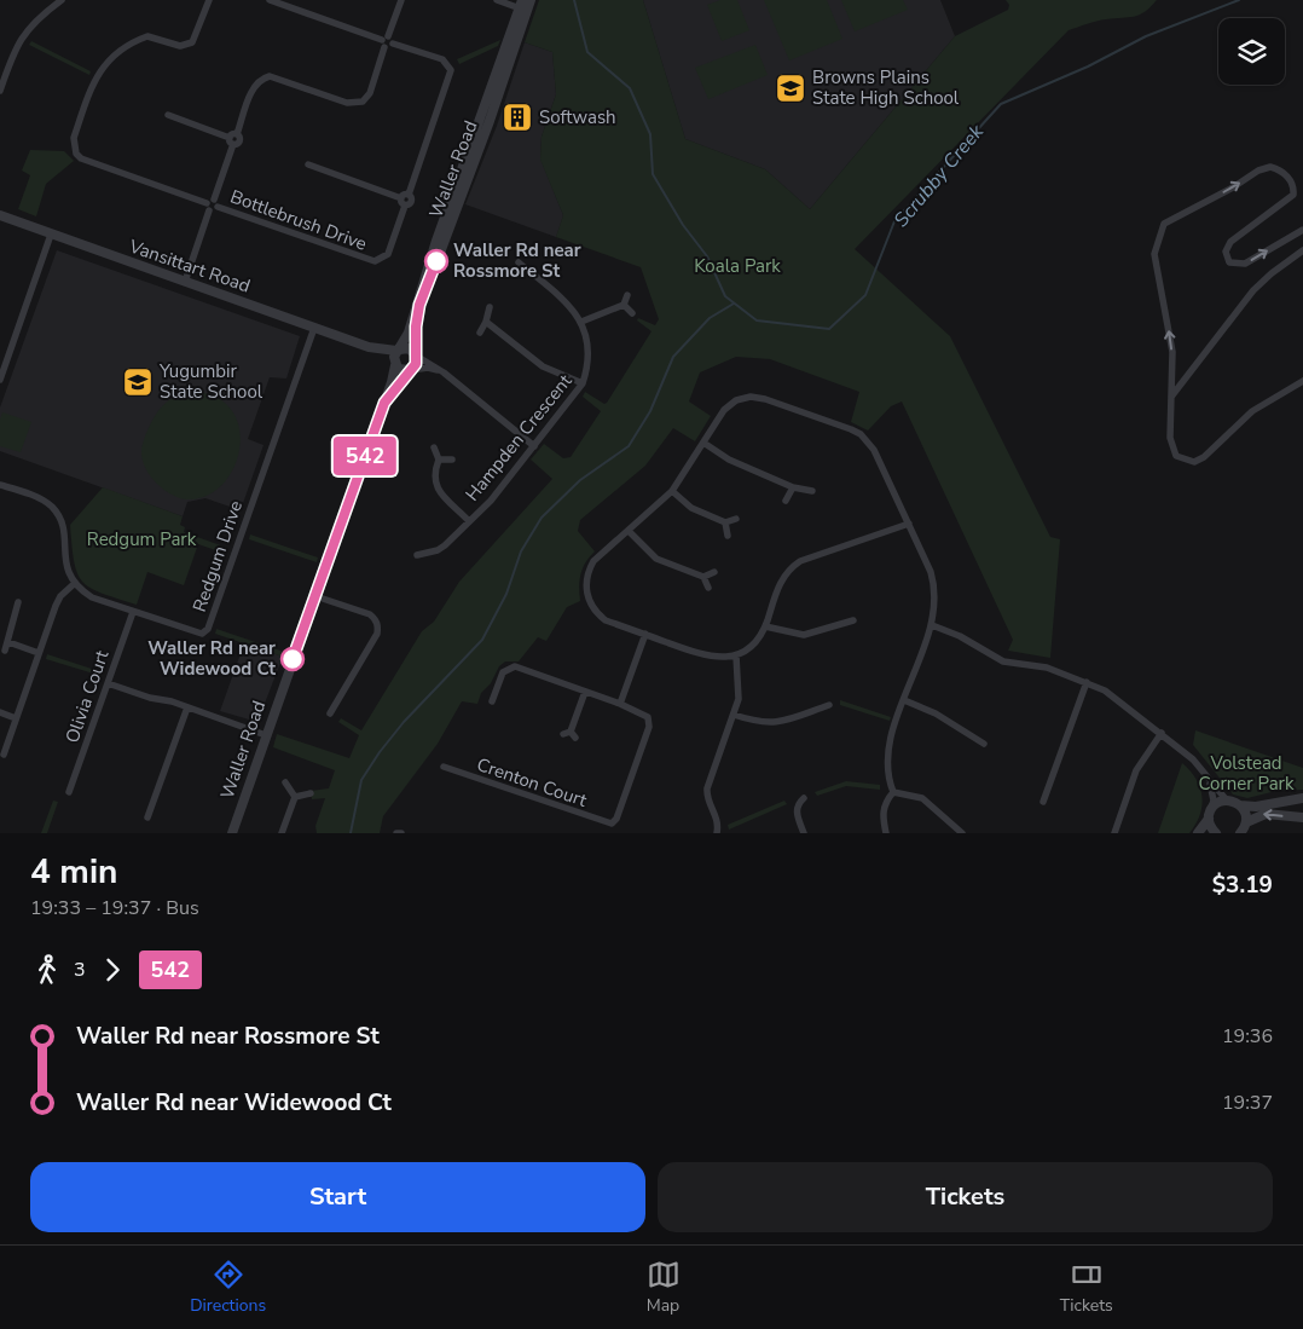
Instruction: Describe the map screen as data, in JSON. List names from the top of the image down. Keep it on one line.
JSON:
{"streets":{"street":["Waller Road","Bottlebrush Drive","Vansittart Road","Hampden Crescent","Redgum Drive","Olivia Court","Crenton Court"]},"crossings":[["Waller Road","Vansittart Road"],["Vansittart Road","Redgum Drive"],["Redgum Drive","Olivia Court"]],"water":["Scrubby Creek"],"parks":["Koala Park","Redgum Park","Volstead Corner Park"],"places":{"school or university":["Browns Plains State High School","Yugumbir State School"],"building":["Softwash"],"other":["Waller Rd near Rossmore St","Waller Rd near Widewood Ct"]},"lines":["bus line 542"],"page":{"on_map":"542","heading":["4 min","19:33 – 19:37 · Bus","$3.19"],"legs":["3","542"],"list":[{"name":"Waller Rd near Rossmore St","value":"19:36"},{"name":"Waller Rd near Widewood Ct","value":"19:37"}],"buttons":["Start","Tickets"],"tabs":["Directions","Map","Tickets"]}}
